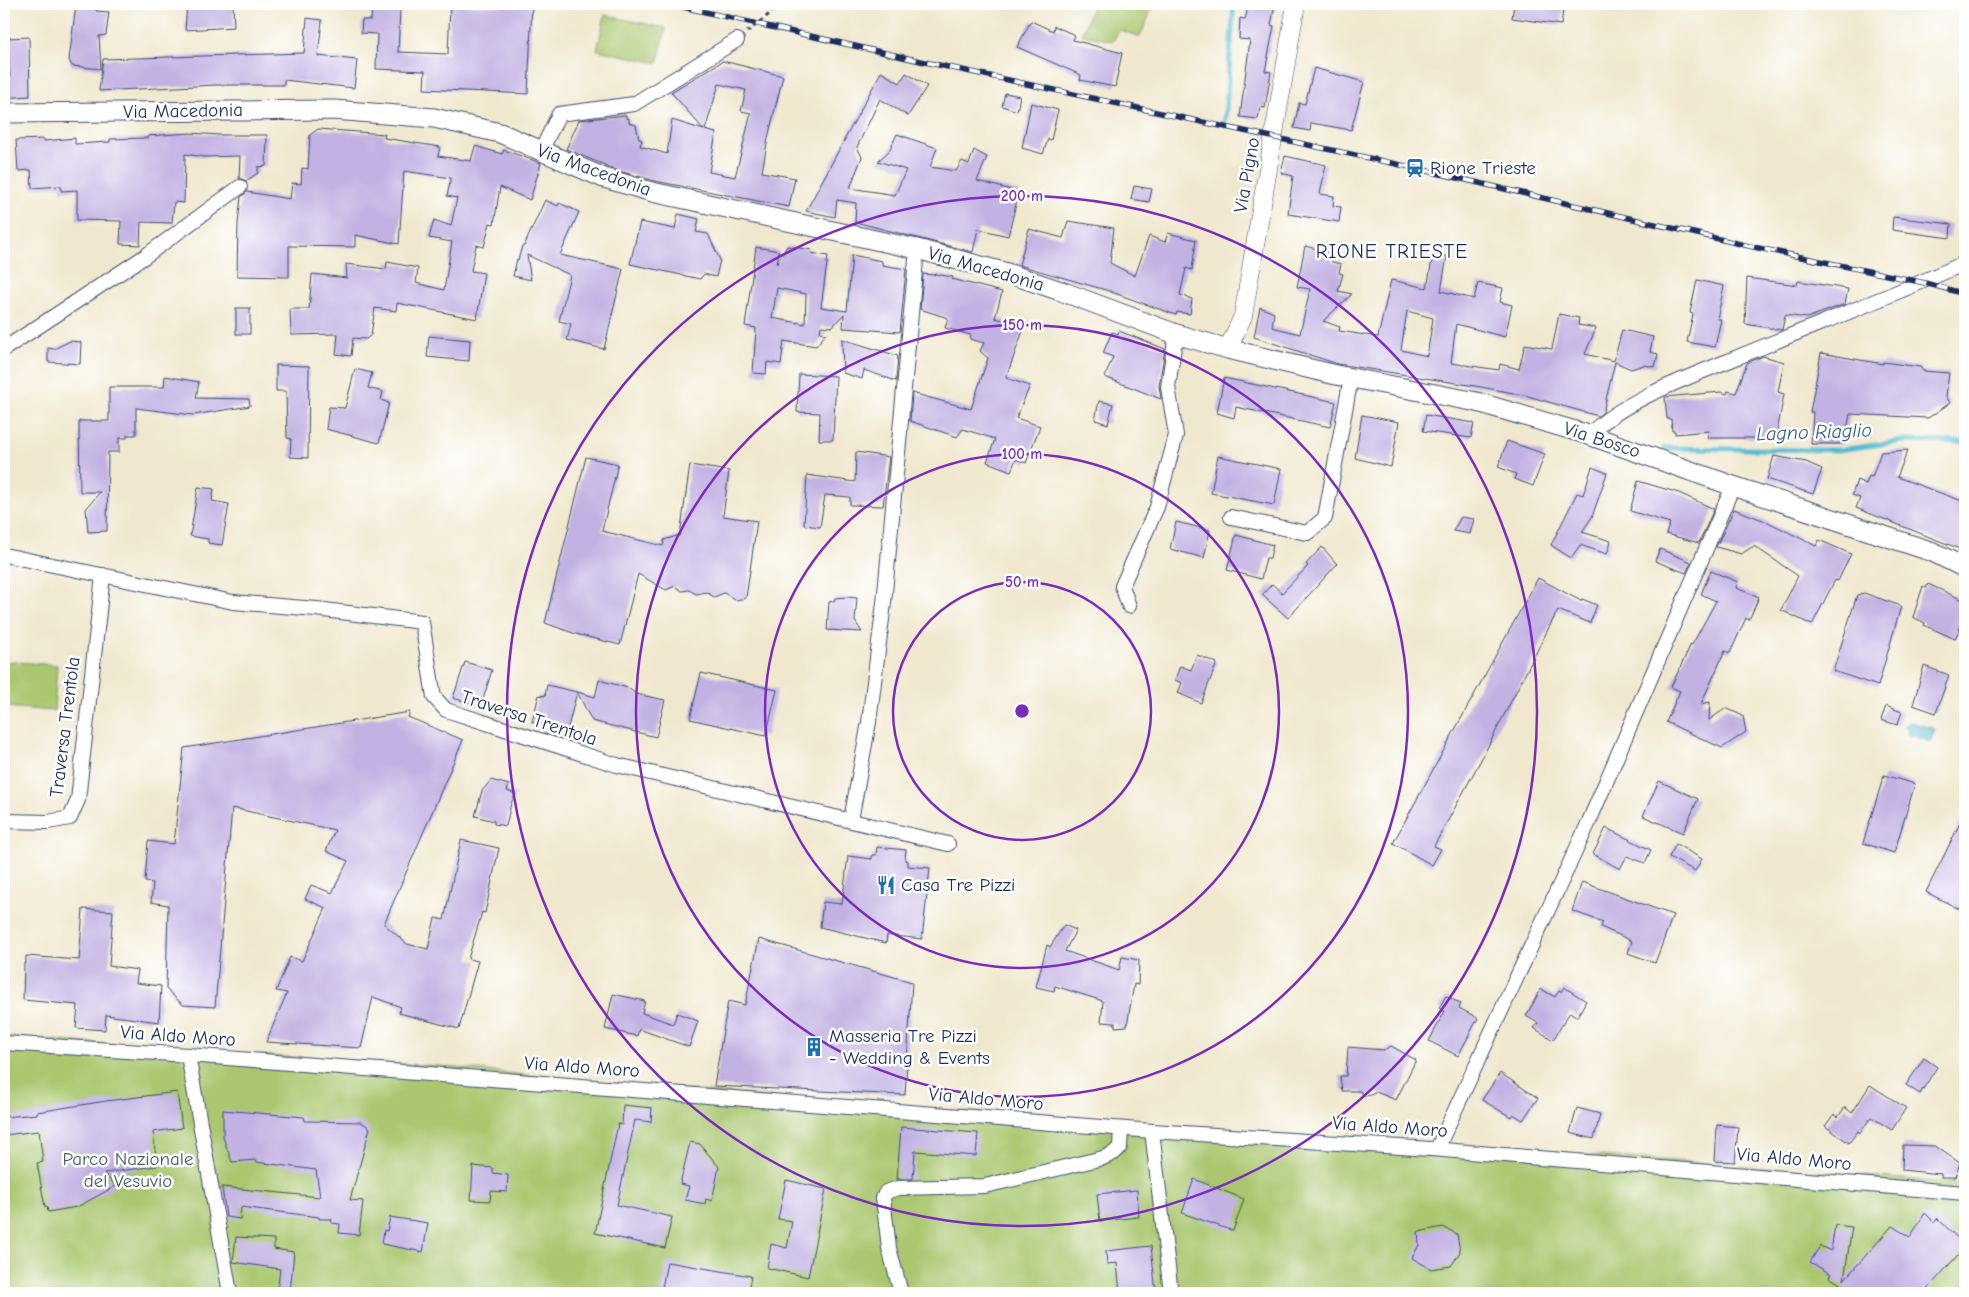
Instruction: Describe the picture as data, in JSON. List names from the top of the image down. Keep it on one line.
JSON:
{"streets":{"main road":["Via Macedonia","Via Bosco"],"street":["Via Pigno","Traversa Trentola","Via Aldo Moro"]},"crossings":[["Via Macedonia","Via Pigno"],["Via Macedonia","Via Bosco"],["Via Pigno","Via Bosco"]],"districts":["RIONE TRIESTE"],"water":["Lagno Riaglio"],"parks":["Parco Nazionale del Vesuvio"],"places":{"station":["Rione Trieste"],"restaurant":["Casa Tre Pizzi"],"building":["Masseria Tre Pizzi - Wedding & Events"]},"rings":["200 m","150 m","100 m","50 m"]}
